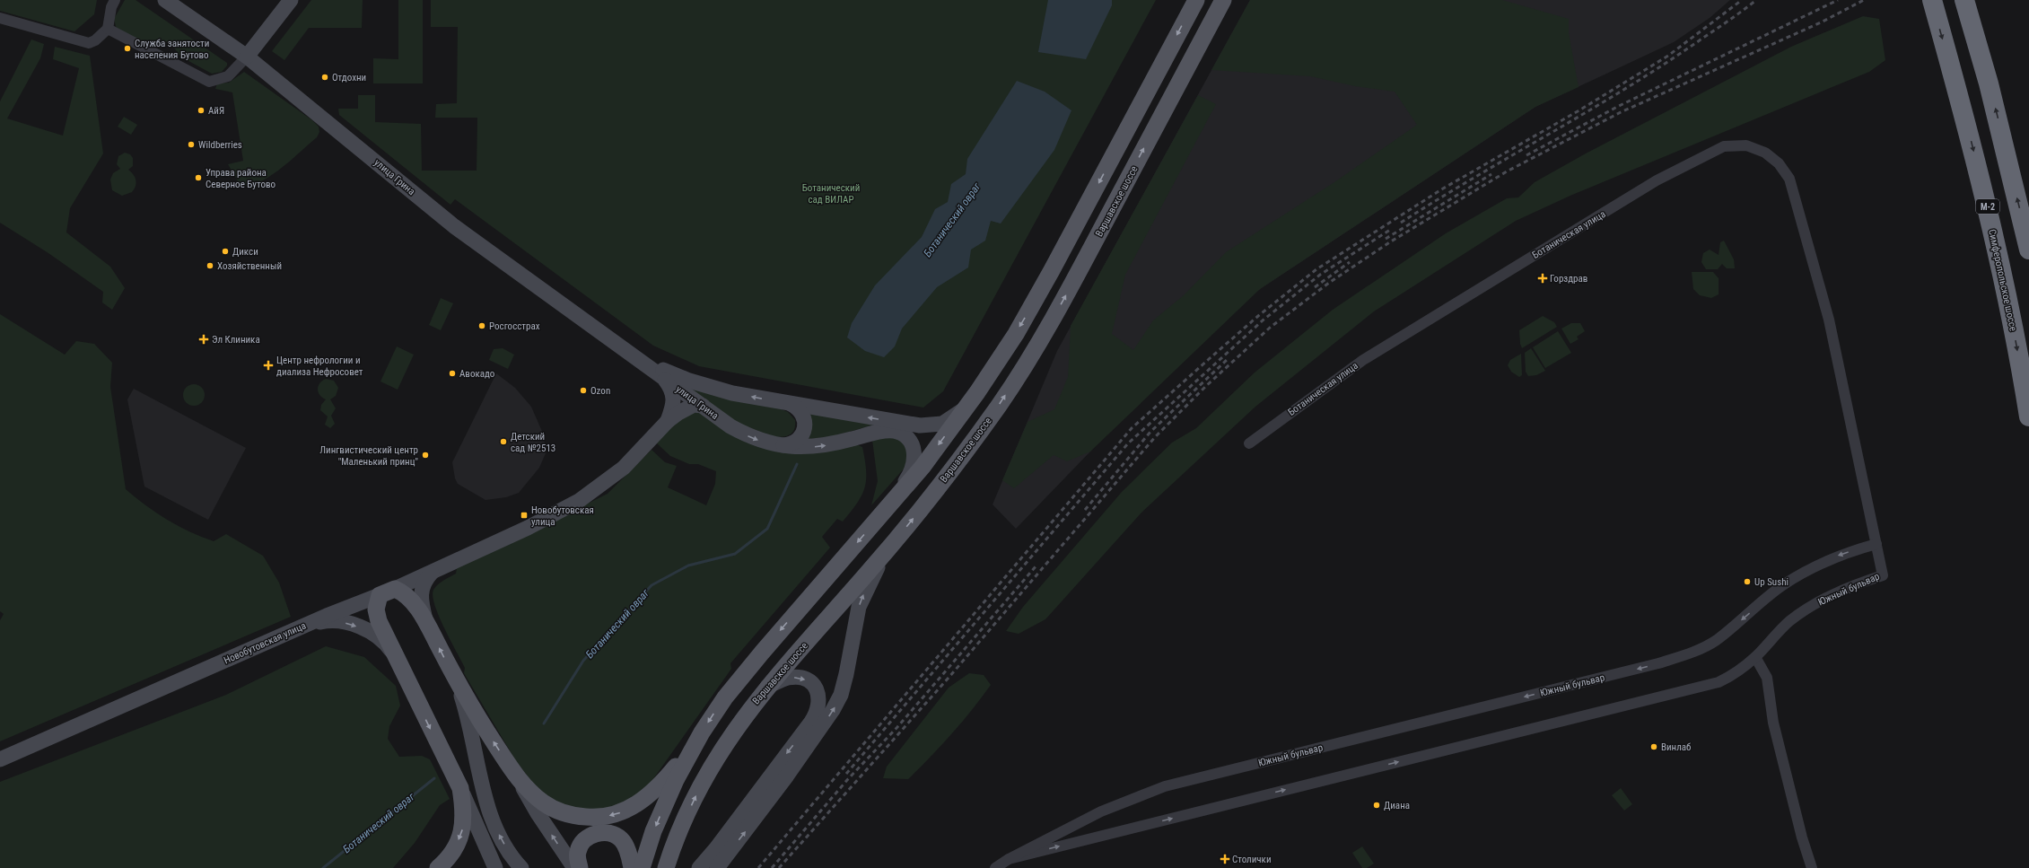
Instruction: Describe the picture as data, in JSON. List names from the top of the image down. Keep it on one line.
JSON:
{"streets":{"highway":["М-2","Симферопольское шоссе"],"main road":["Варшавское шоссе"],"street":["улица Грина","Ботаническая улица","Южный бульвар","Новобутовская улица"]},"crossings":[["улица Грина","Новобутовская улица"],["Ботаническая улица","Южный бульвар"]],"water":["Ботанический овраг"],"parks":["Ботанический сад ВИЛАР"],"places":{"other":["Служба занятости населения Бутово","Отдохни","АйЯ","Wildberries","Управа района Северное Бутово","Дикси","Хозяйственный","Росгосстрах","Авокадо","Ozon","Детский сад №2513","Лингвистический центр \"Маленький принц\"","Up Sushi","Винлаб","Диана"],"health":["Горздрав","Эл Клиника","Центр нефрологии и диализа Нефросовет","Столички"],"transit":["Новобутовская улица"]}}
